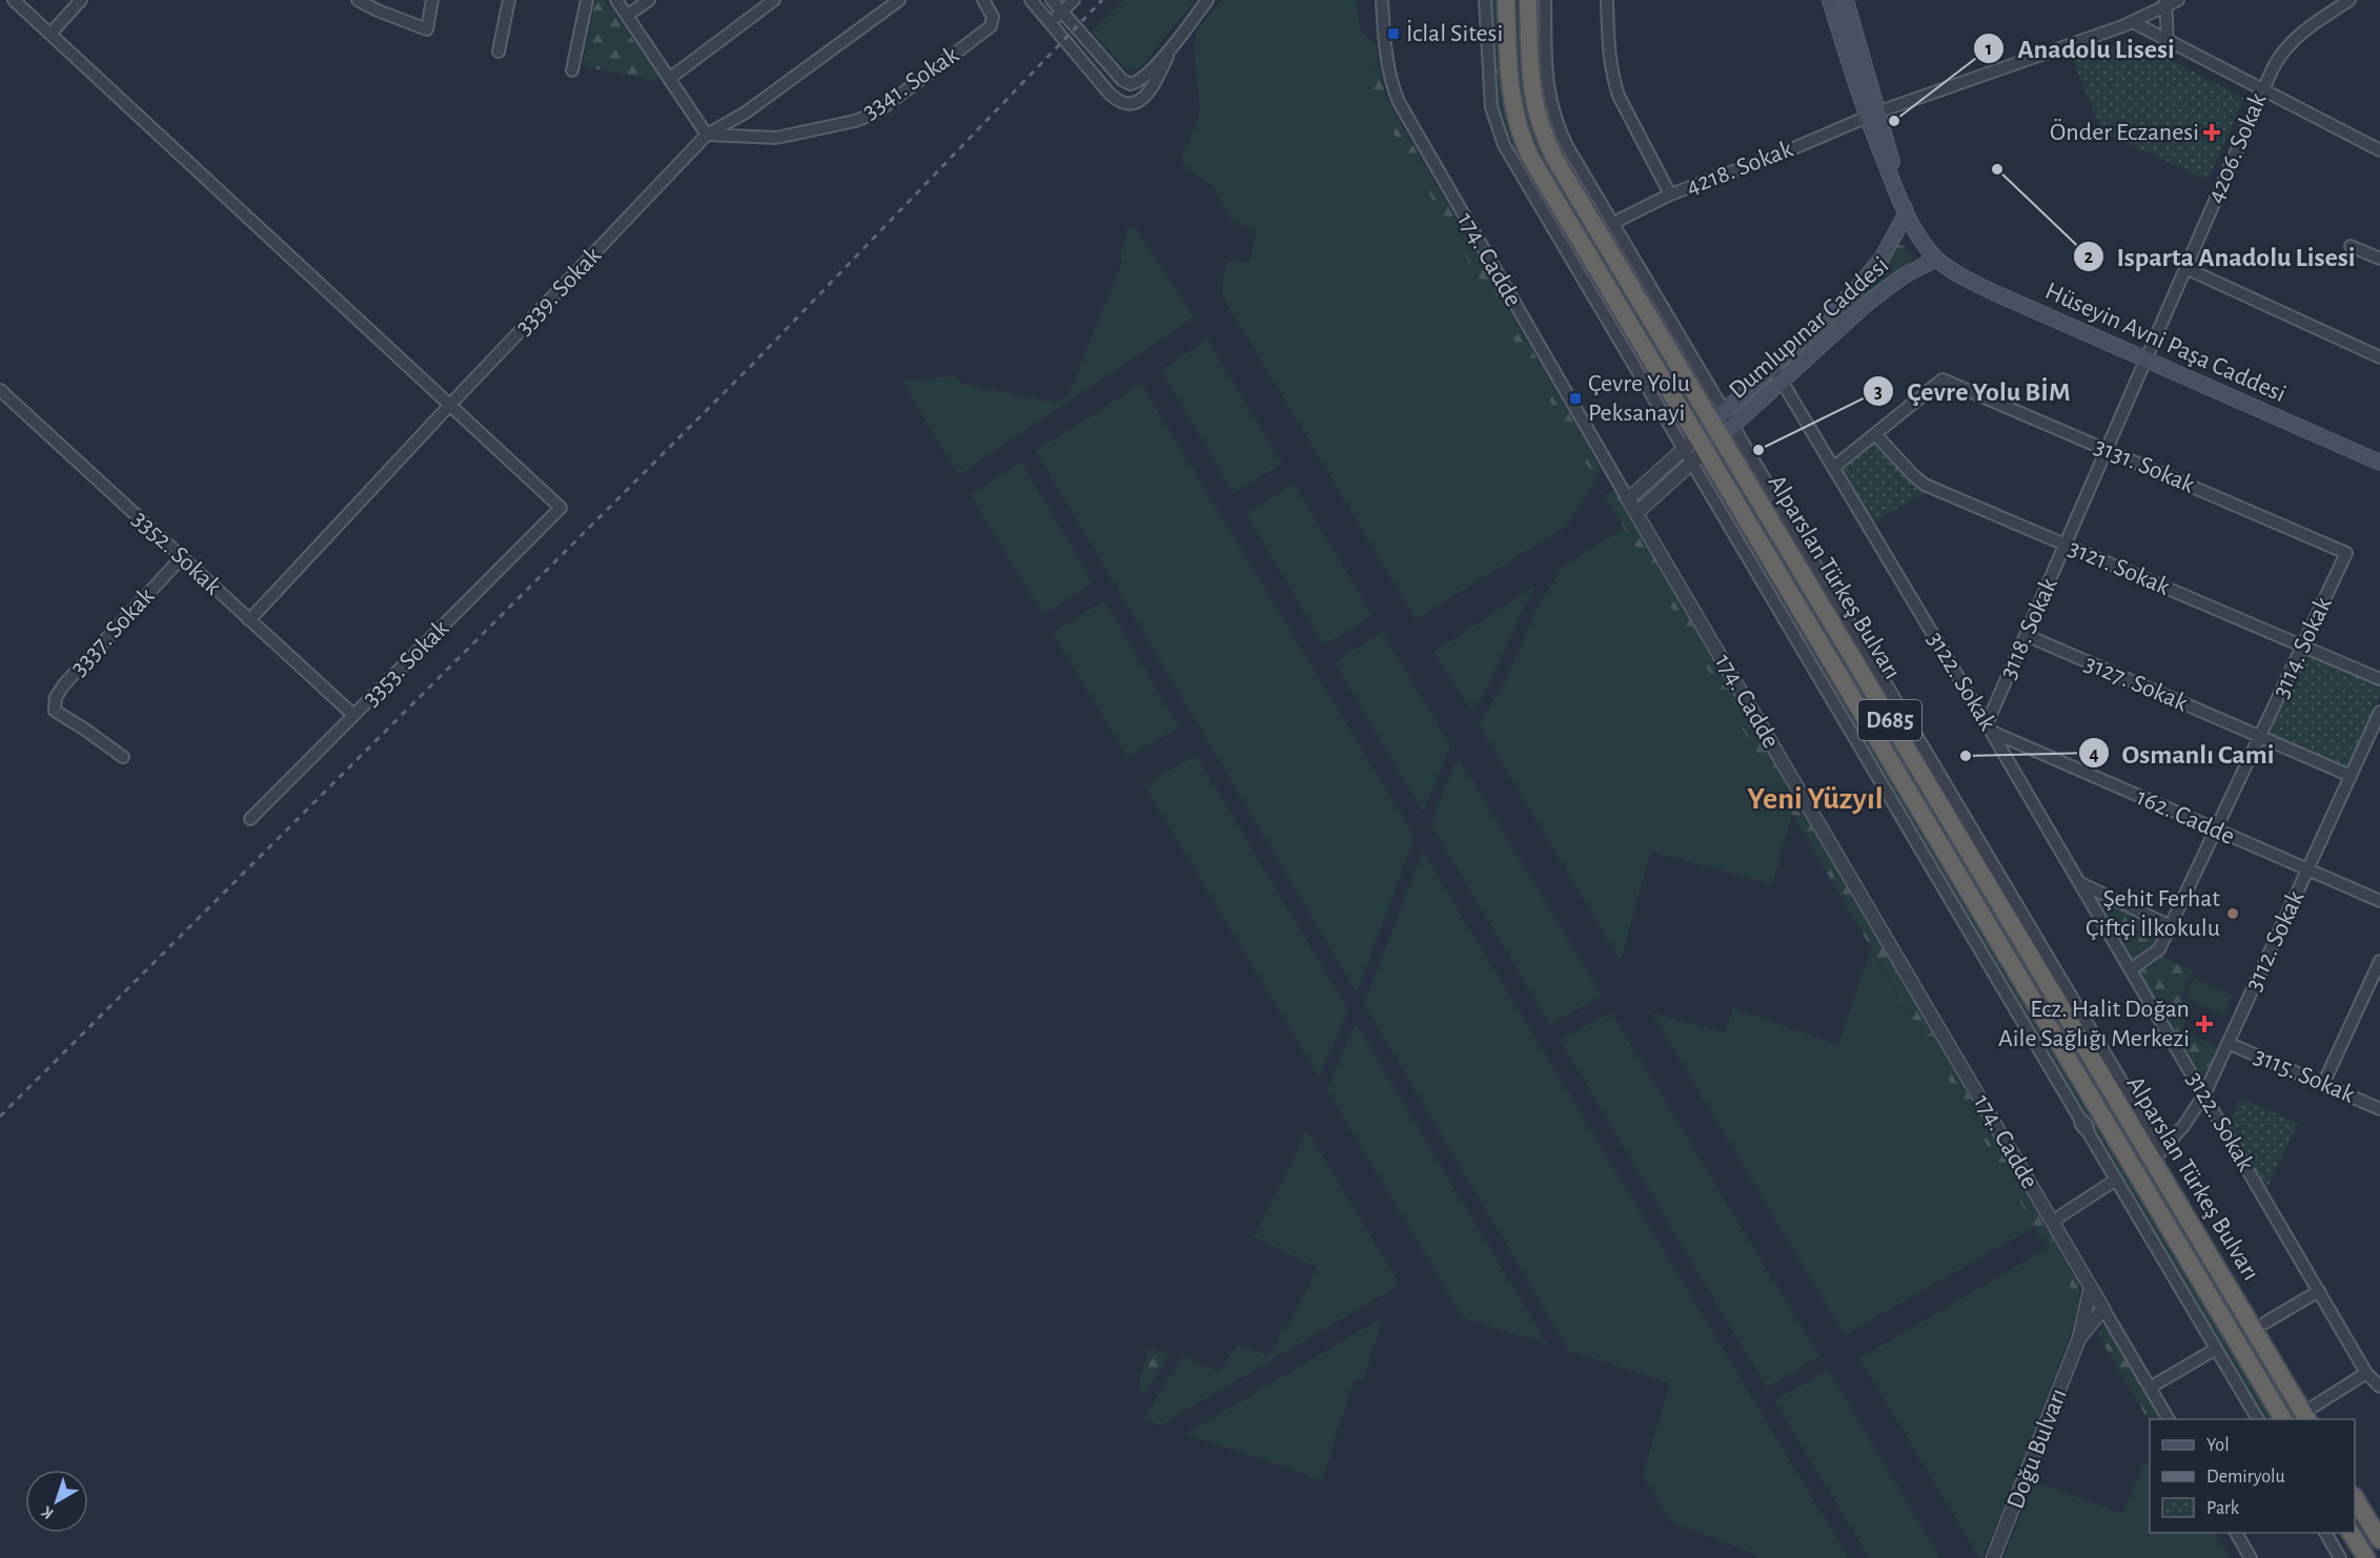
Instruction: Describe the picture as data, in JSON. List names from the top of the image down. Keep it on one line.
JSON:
{"streets":{"highway":["Alparslan Türkeş Bulvarı","D685"],"main road":["Dumlupınar Caddesi","Hüseyin Avni Paşa Caddesi"],"street":["3341. Sokak","4206. Sokak","4218. Sokak","174. Cadde","3339. Sokak","3131. Sokak","3352. Sokak","3121. Sokak","3118. Sokak","3337. Sokak","3114. Sokak","3353. Sokak","3122. Sokak","3127. Sokak","162. Cadde","3112. Sokak","3115. Sokak","Doğu Bulvarı"]},"crossings":[["3341. Sokak","3339. Sokak"],["4206. Sokak","Hüseyin Avni Paşa Caddesi"],["4206. Sokak","3118. Sokak"],["174. Cadde","Doğu Bulvarı"],["3339. Sokak","3352. Sokak"],["3339. Sokak","3353. Sokak"],["Dumlupınar Caddesi","Hüseyin Avni Paşa Caddesi"],["Dumlupınar Caddesi","Alparslan Türkeş Bulvarı"],["Dumlupınar Caddesi","3122. Sokak"],["Hüseyin Avni Paşa Caddesi","3118. Sokak"],["3131. Sokak","3121. Sokak"],["3131. Sokak","3118. Sokak"],["3131. Sokak","3114. Sokak"],["3352. Sokak","3337. Sokak"],["3352. Sokak","3353. Sokak"],["3121. Sokak","3118. Sokak"],["3121. Sokak","3114. Sokak"],["Alparslan Türkeş Bulvarı","3112. Sokak"],["3118. Sokak","3122. Sokak"],["3118. Sokak","3127. Sokak"],["3118. Sokak","162. Cadde"],["3114. Sokak","3122. Sokak"],["3114. Sokak","3127. Sokak"],["3114. Sokak","162. Cadde"],["3122. Sokak","162. Cadde"],["3122. Sokak","3112. Sokak"],["3127. Sokak","3112. Sokak"],["162. Cadde","3112. Sokak"],["3112. Sokak","3115. Sokak"]],"districts":["Yeni Yüzyıl"],"places":{"transit":["İclal Sitesi","Çevre Yolu Peksanayi"],"other":["Anadolu Lisesi","Isparta Anadolu Lisesi","Çevre Yolu BİM","Osmanlı Cami","Şehit Ferhat Çiftçi İlkokulu"],"health":["Önder Eczanesi","Ecz. Halit Doğan Aile Sağlığı Merkezi"]},"legend":["Yol","Demiryolu","Park"],"north":"bottom left"}
